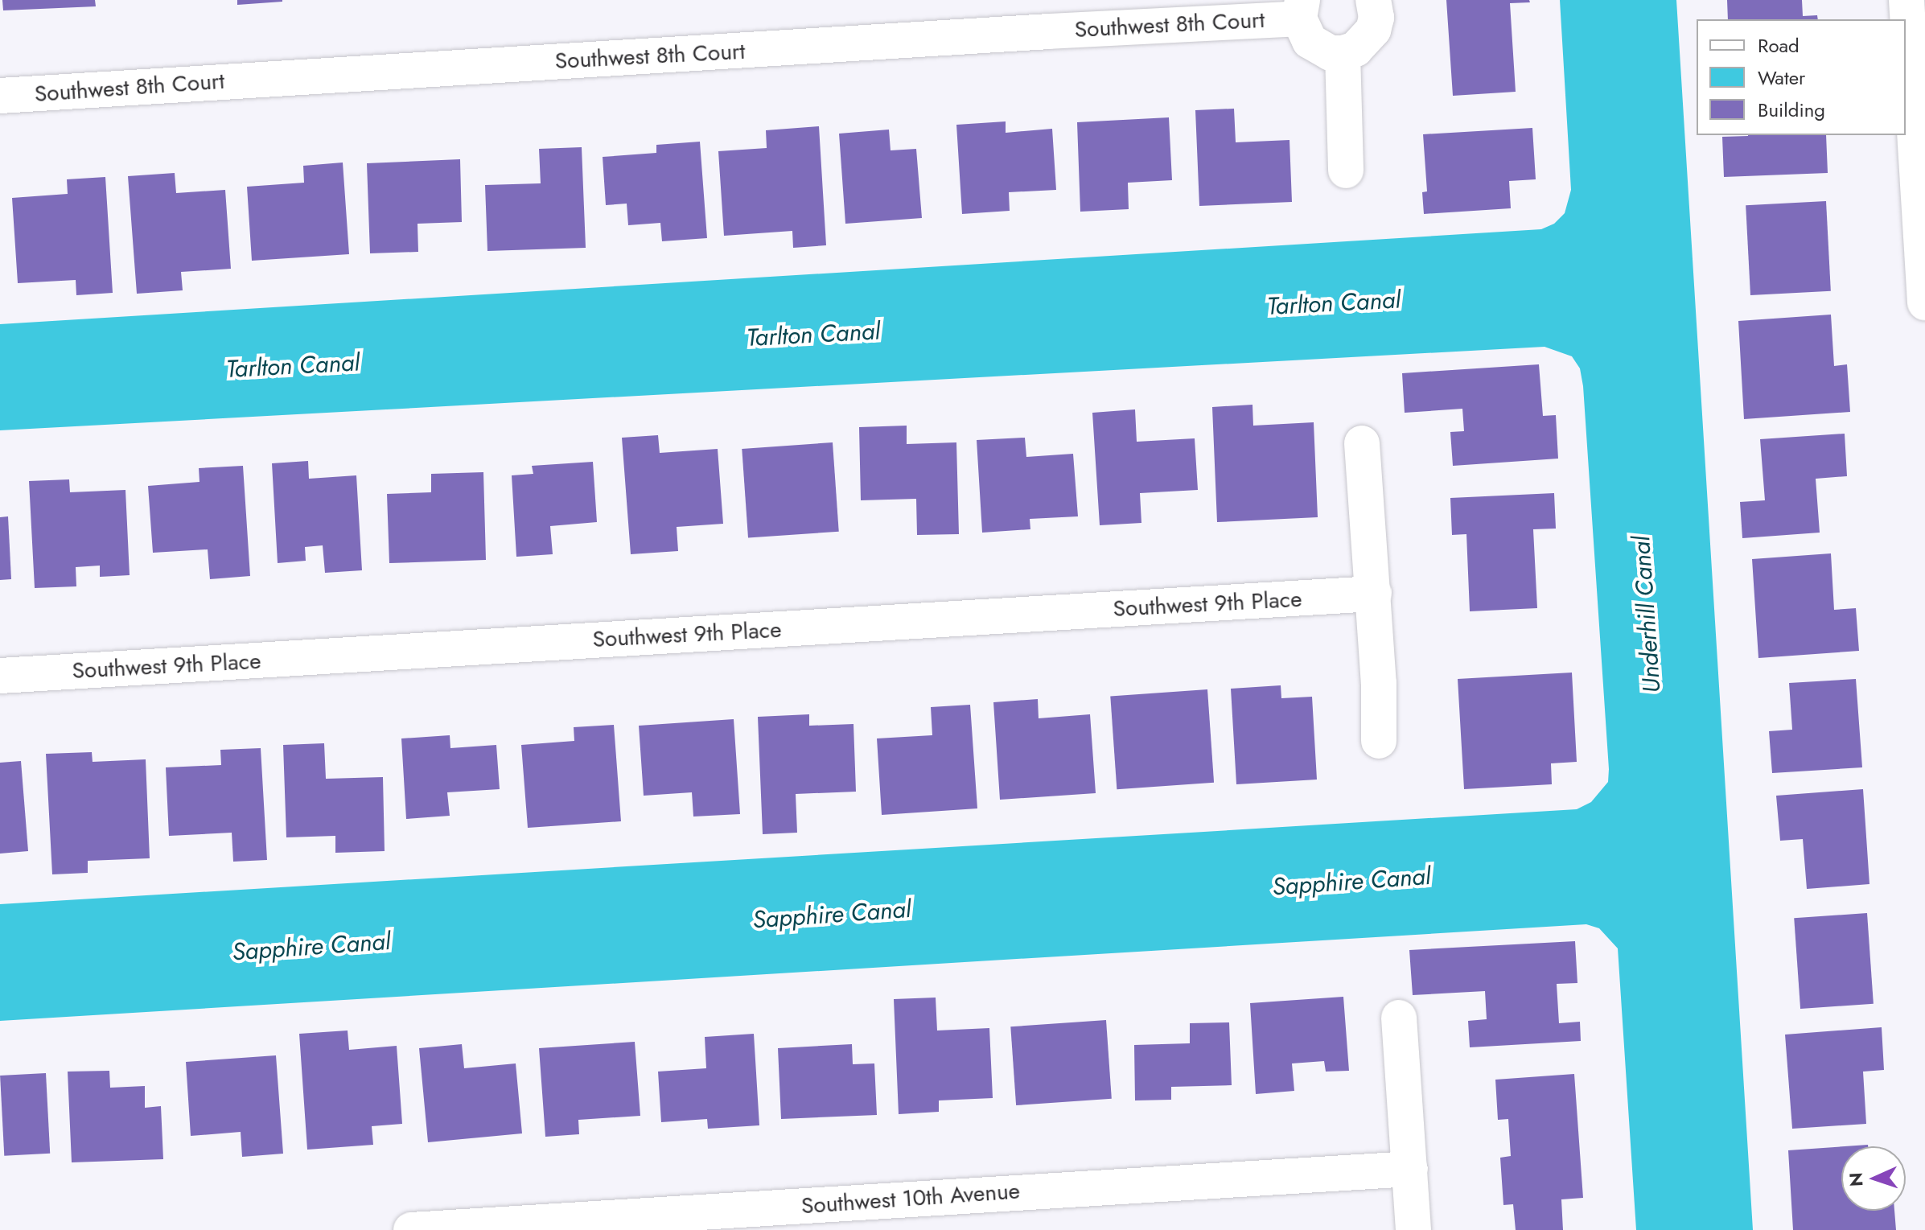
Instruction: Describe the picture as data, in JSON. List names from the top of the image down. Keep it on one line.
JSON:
{"streets":{"street":["Southwest 8th Court","Southwest 9th Place","Southwest 10th Avenue"]},"water":["Tarlton Canal","Underhill Canal","Sapphire Canal"],"legend":["Road","Water","Building"],"north":"left"}
